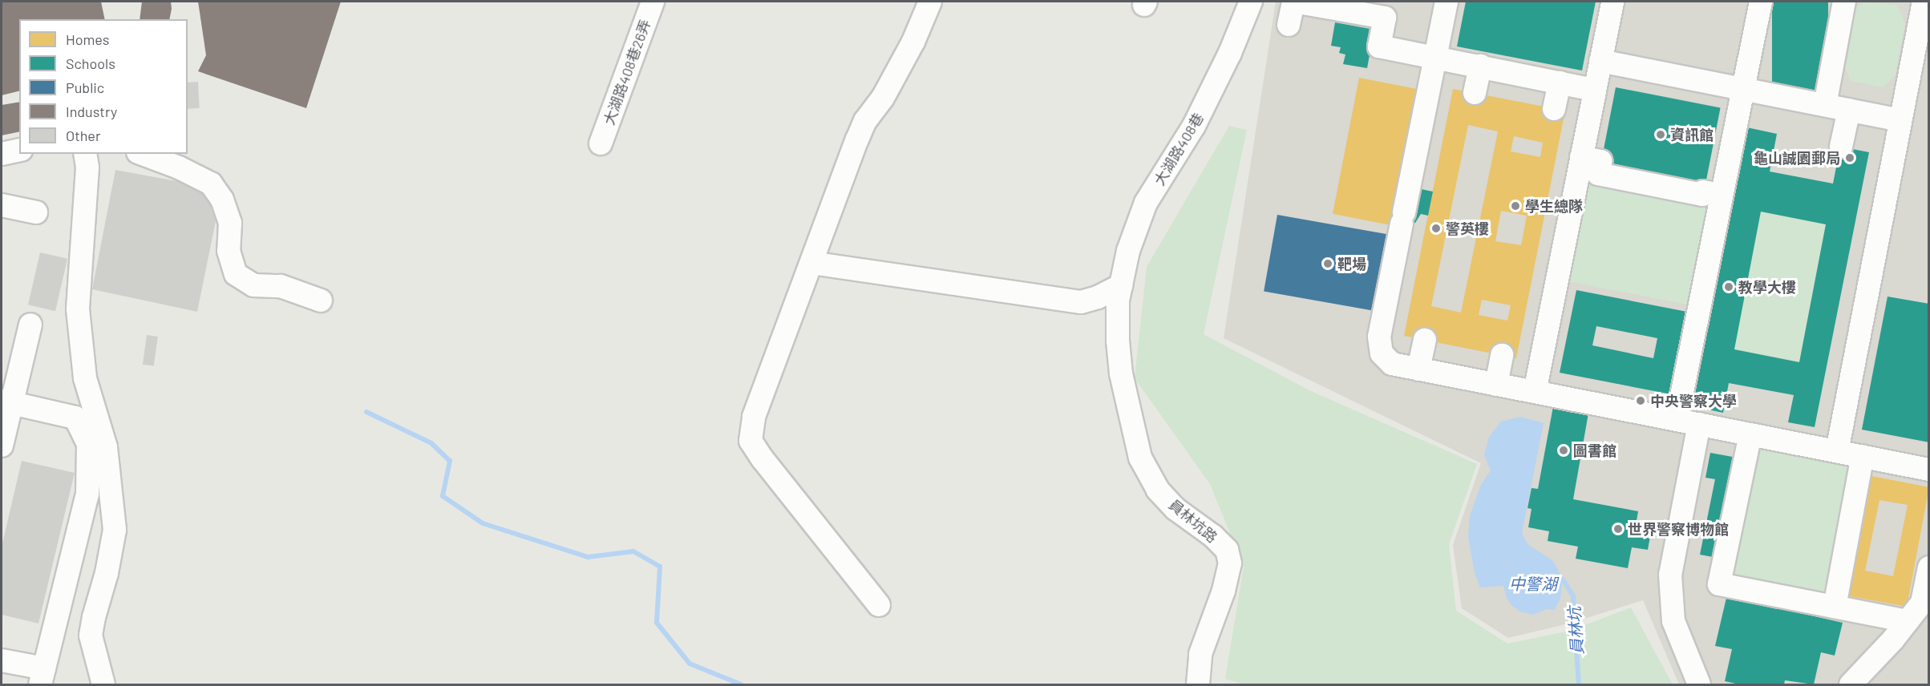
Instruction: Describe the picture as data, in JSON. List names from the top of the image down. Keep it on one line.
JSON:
{"streets":{"street":["大湖路408巷26弄","大湖路408巷","員林坑路"]},"crossings":[["大湖路408巷","員林坑路"]],"water":["中警湖","員林坑"],"places":["資訊館","龜山誠園郵局","學生總隊","警英樓","靶場","教學大樓","中央警察大學","圖書館","世界警察博物館"],"legend":["Homes","Schools","Public","Industry","Other"]}
